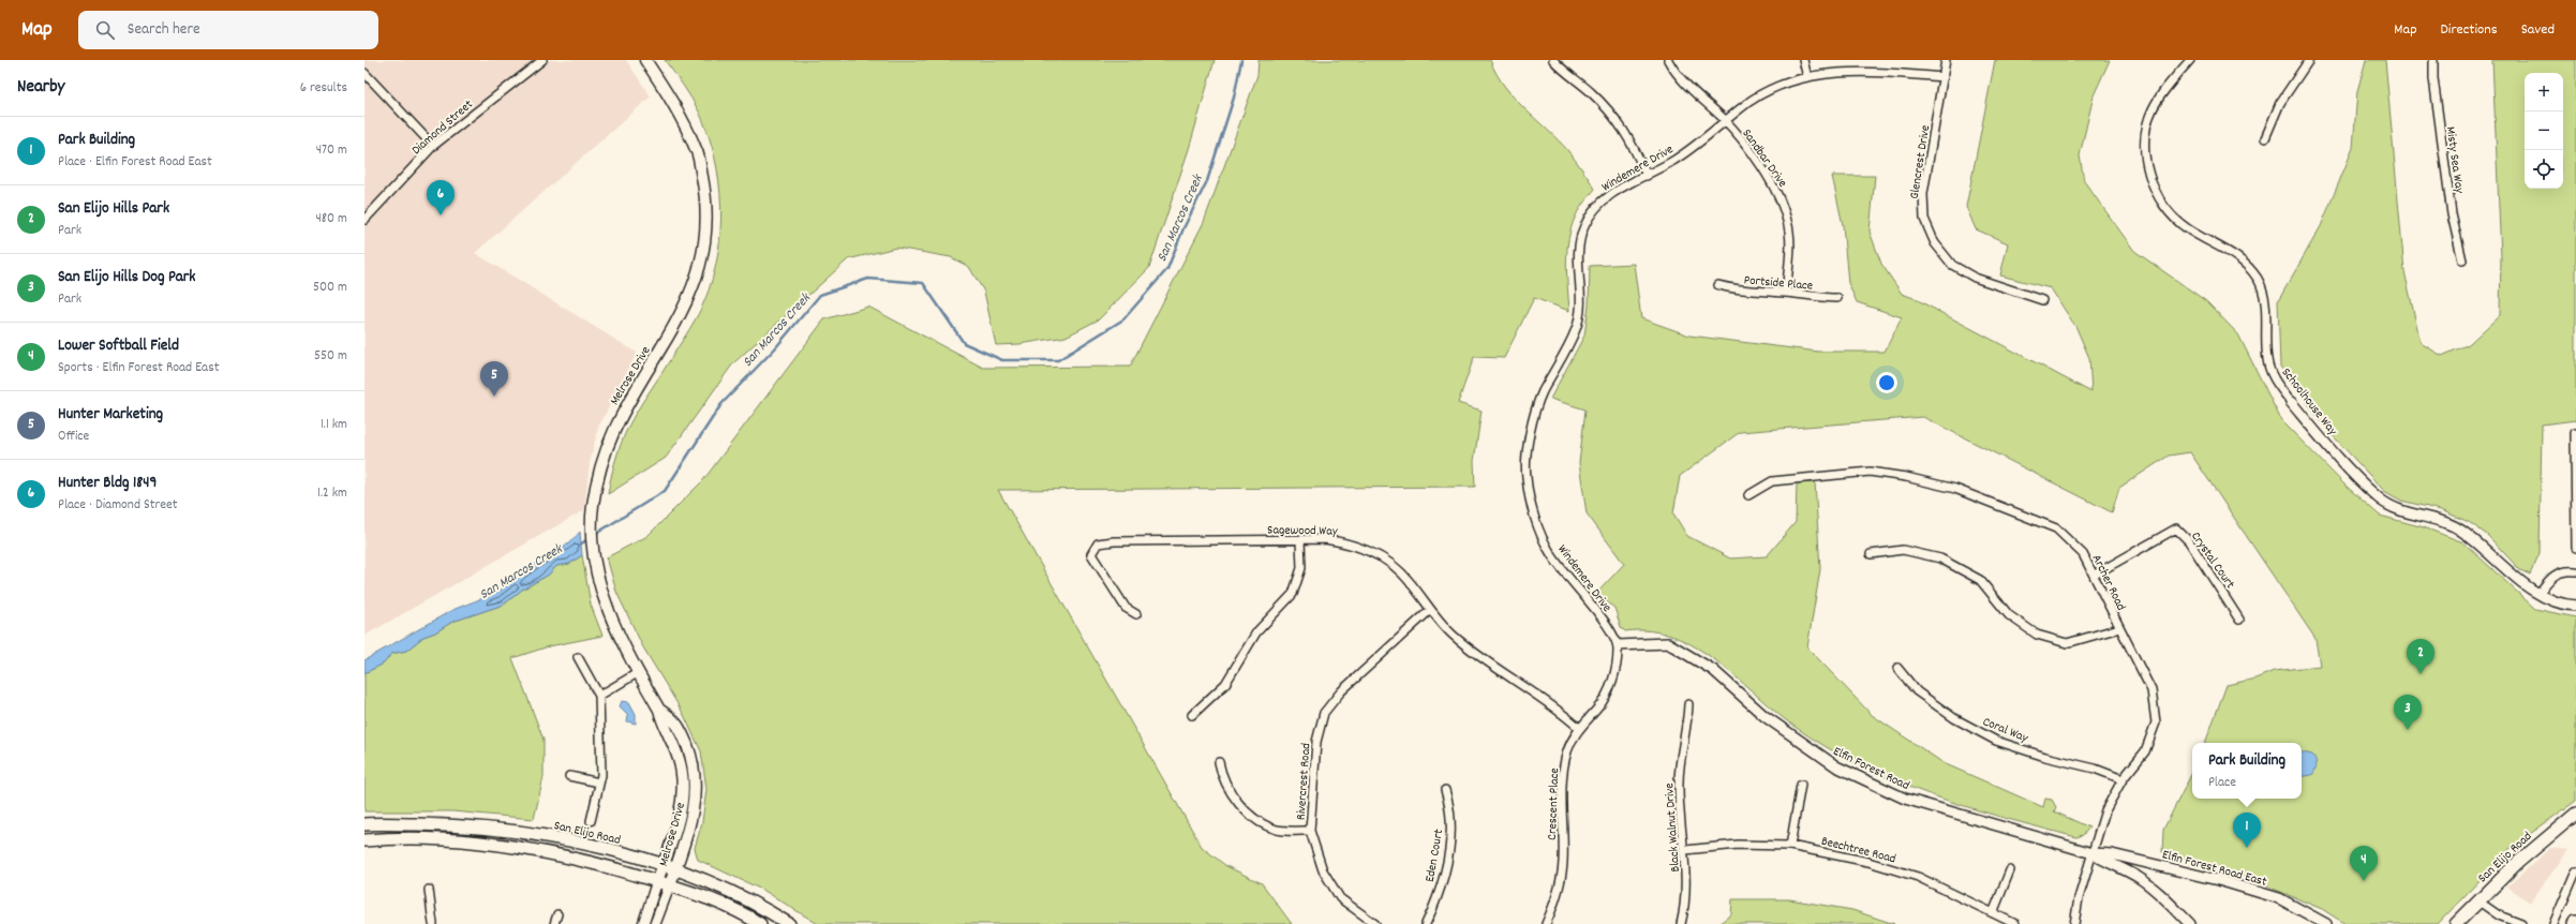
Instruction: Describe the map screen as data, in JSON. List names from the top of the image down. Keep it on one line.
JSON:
{"streets":{"main road":["Melrose Drive","San Elijo Road"],"street":["Diamond Street","Sandbar Drive","Misty Sea Way","Glencrest Drive","Windemere Drive","Portside Place","Schoolhouse Way","Sagewood Way","Crystal Court","Archer Road","Coral Way","Elfin Forest Road","Rivercrest Road","Crescent Place","Black Walnut Drive","Beechtree Road","Eden Court","Elfin Forest Road East"]},"crossings":[["Sandbar Drive","Windemere Drive"],["Sandbar Drive","Portside Place"],["Glencrest Drive","Windemere Drive"],["Windemere Drive","Elfin Forest Road"],["Windemere Drive","Crescent Place"],["Melrose Drive","San Elijo Road"],["Sagewood Way","Rivercrest Road"],["Sagewood Way","Crescent Place"],["Crystal Court","Archer Road"],["Archer Road","Coral Way"],["Archer Road","Elfin Forest Road"],["Archer Road","Elfin Forest Road East"],["Elfin Forest Road","Crescent Place"],["Elfin Forest Road","Elfin Forest Road East"],["Black Walnut Drive","Beechtree Road"]],"water":["San Marcos Creek"],"page":{"header":"Map","search":"Search here","nav":["Map","Directions","Saved"],"heading":["Nearby","6 results"],"map_buttons":["+","−"],"list":[{"mark":"1","name":"Park Building","note":"Place · Elfin Forest Road East","value":"470 m"},{"mark":"2","name":"San Elijo Hills Park","note":"Park","value":"480 m"},{"mark":"3","name":"San Elijo Hills Dog Park","note":"Park","value":"500 m"},{"mark":"4","name":"Lower Softball Field","note":"Sports · Elfin Forest Road East","value":"550 m"},{"mark":"5","name":"Hunter Marketing","note":"Office","value":"1.1 km"},{"mark":"6","name":"Hunter Bldg 1849","note":"Place · Diamond Street","value":"1.2 km"}],"pins":["6","5","2","3","1","4"],"popup":["Park Building","Place"]}}
